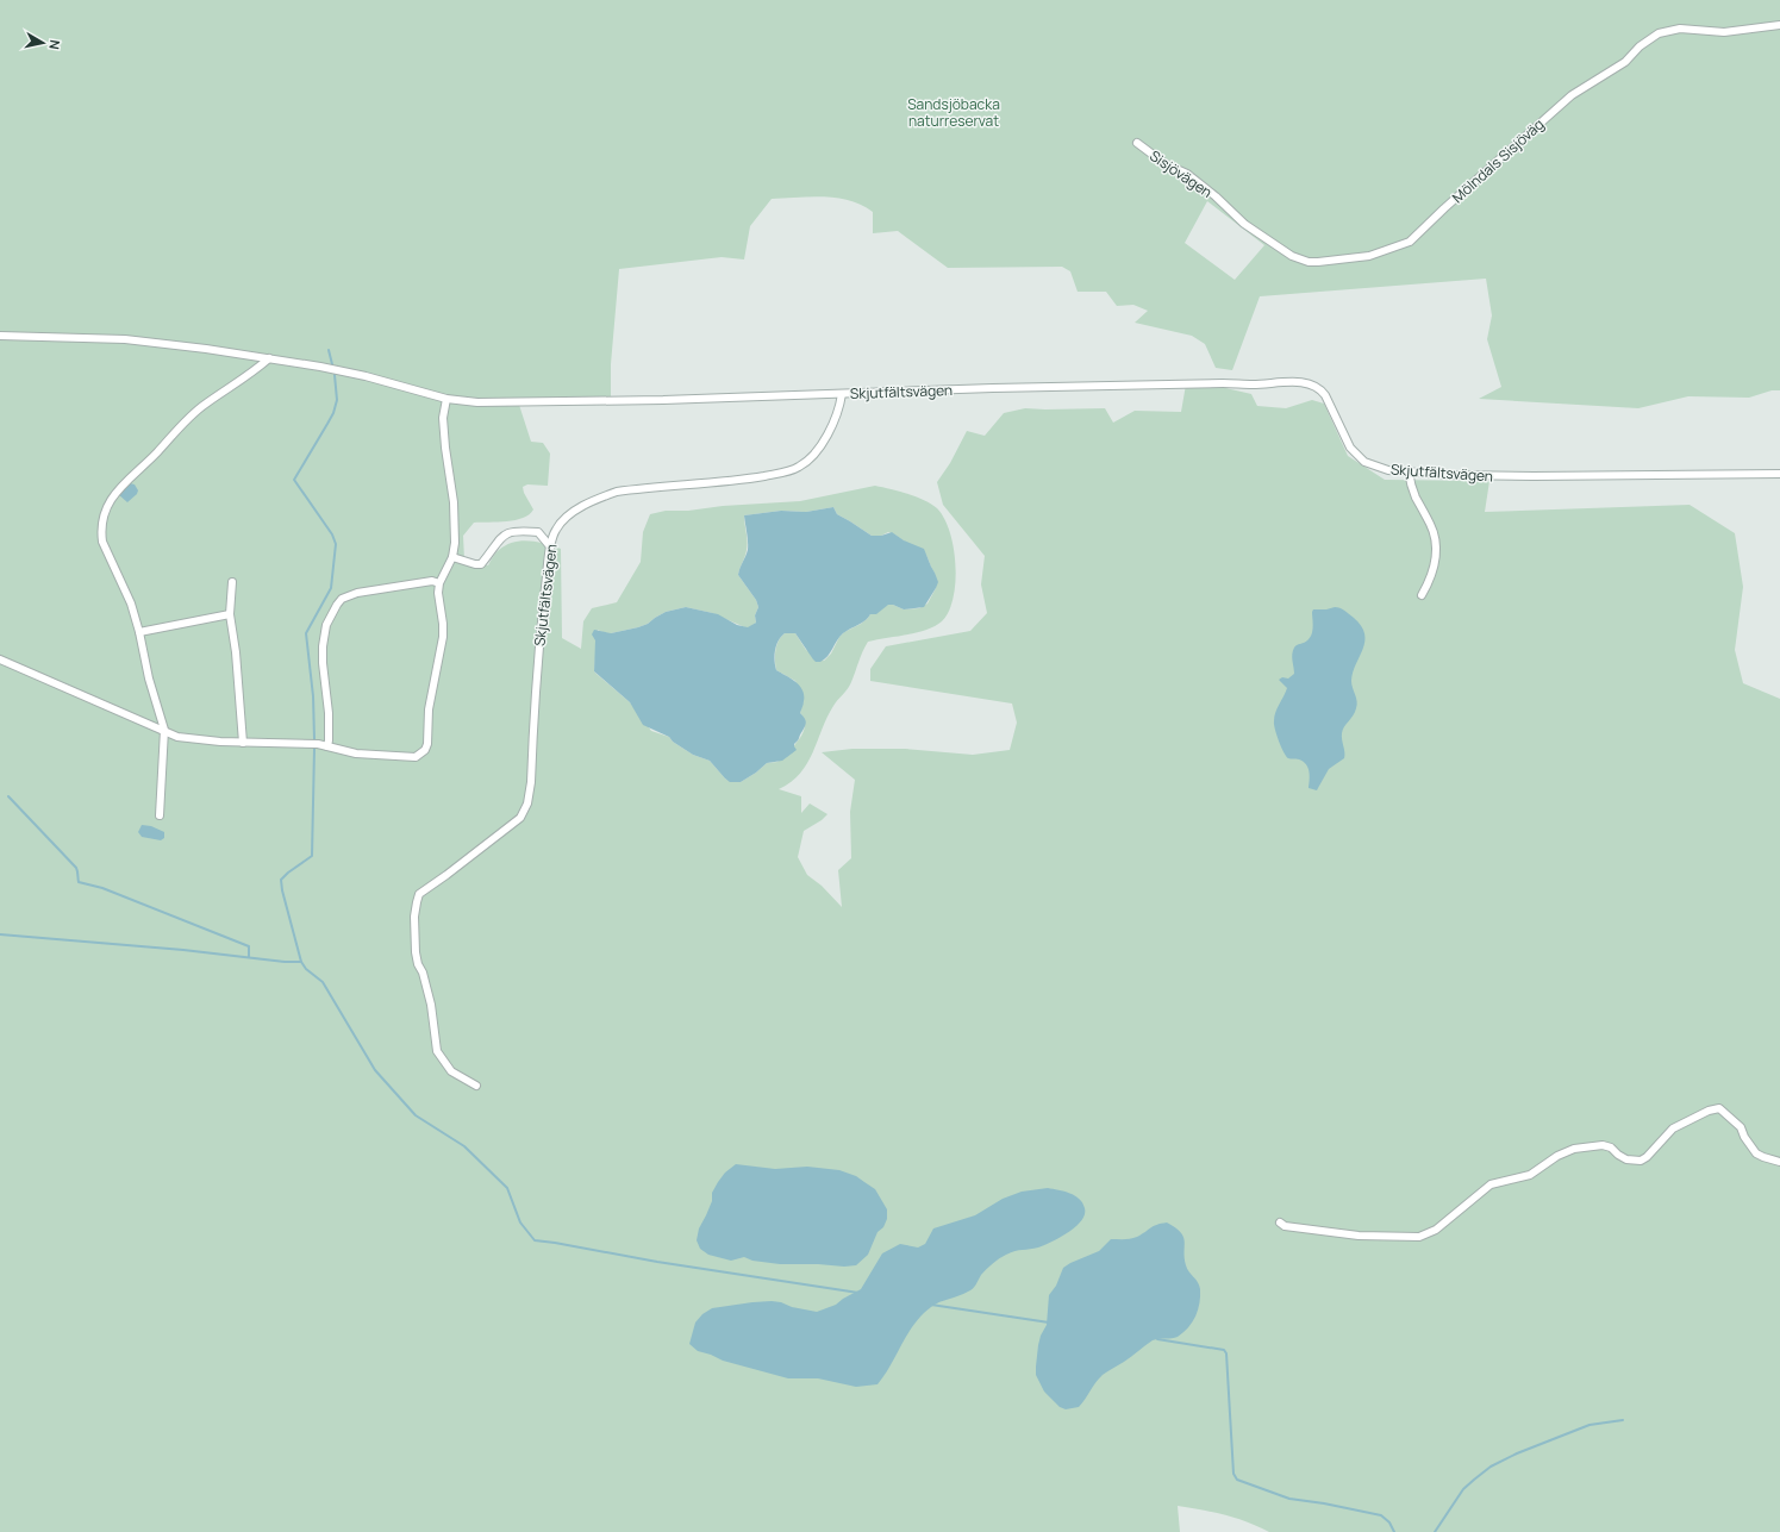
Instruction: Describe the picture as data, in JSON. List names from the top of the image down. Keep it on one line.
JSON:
{"streets":{"street":["Mölndals Sisjöväg","Sisjövägen","Skjutfältsvägen"]},"crossings":[["Mölndals Sisjöväg","Sisjövägen"]],"parks":["Sandsjöbacka naturreservat"],"north":"right"}
